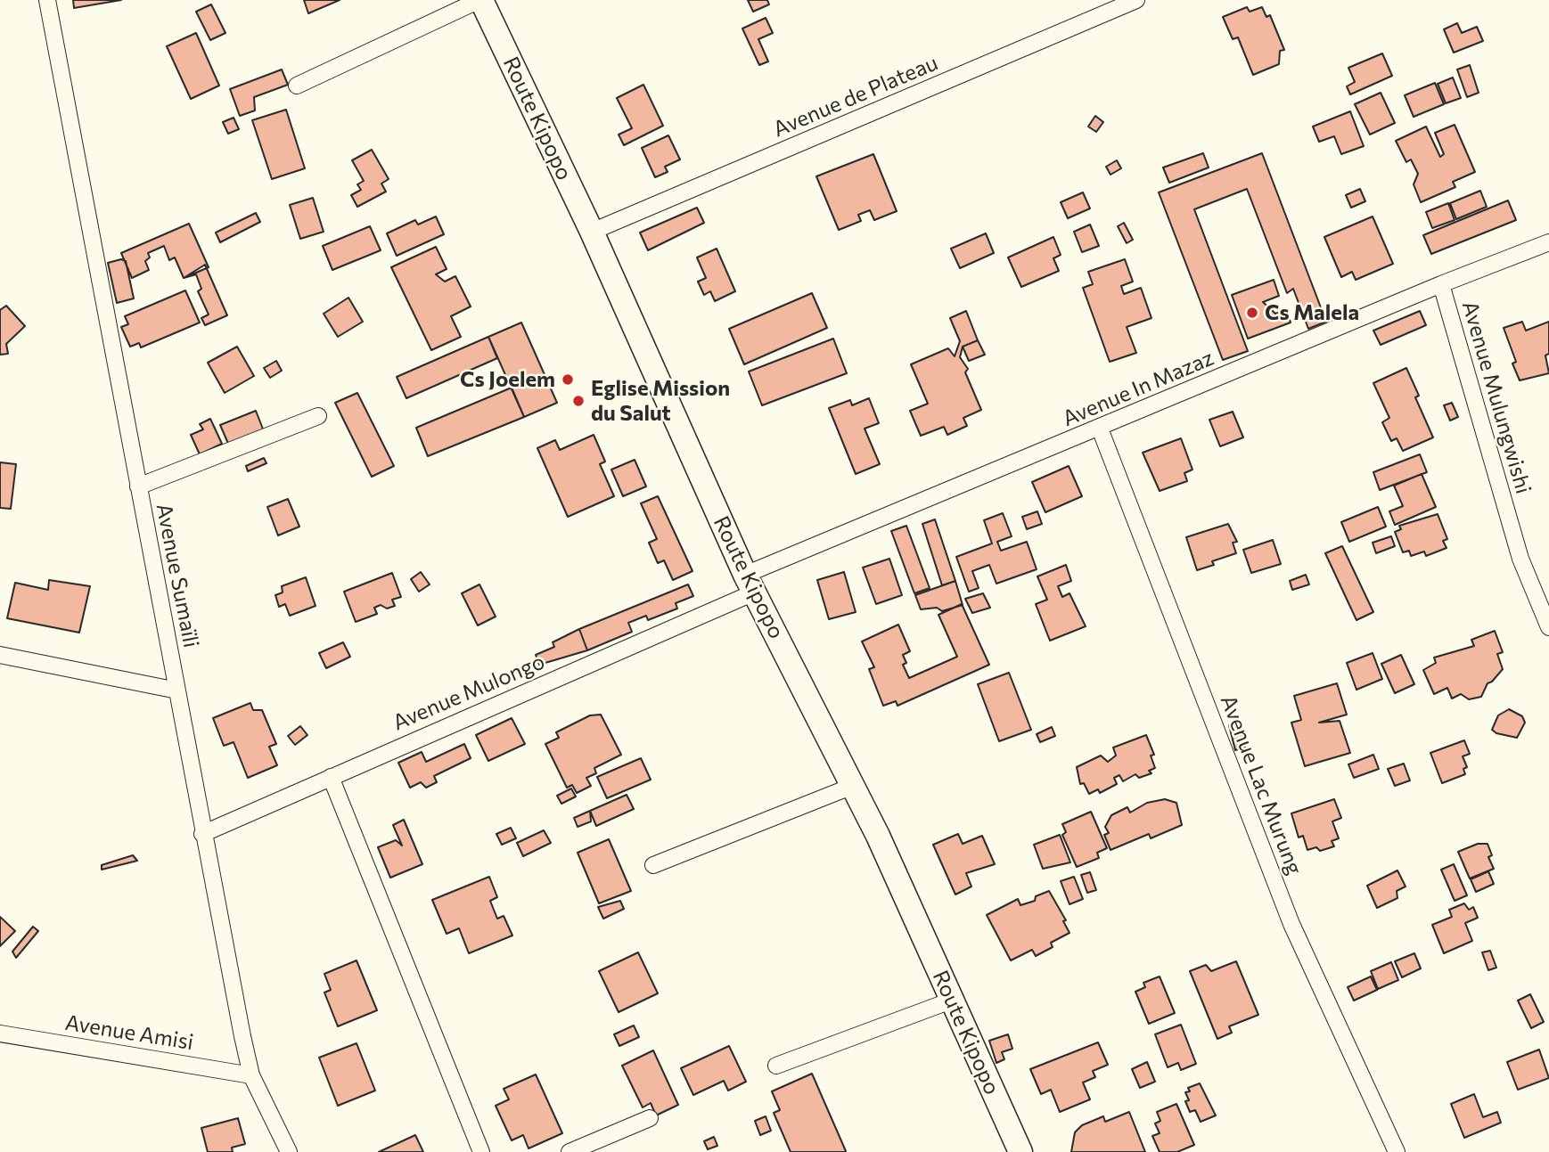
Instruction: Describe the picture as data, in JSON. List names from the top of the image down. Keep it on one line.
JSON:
{"streets":{"main road":["Route Kipopo"],"street":["Avenue de Plateau","Avenue In Mazaz","Avenue Mulungwishi","Avenue Sumaïli","Avenue Mulongo","Avenue Lac Murung","Avenue Amisi"]},"crossings":[["Avenue de Plateau","Route Kipopo"],["Route Kipopo","Avenue In Mazaz"],["Route Kipopo","Avenue Mulongo"],["Avenue In Mazaz","Avenue Mulungwishi"],["Avenue In Mazaz","Avenue Mulongo"],["Avenue In Mazaz","Avenue Lac Murung"],["Avenue Sumaïli","Avenue Mulongo"],["Avenue Sumaïli","Avenue Amisi"]],"places":["Cs Malela","Cs Joelem","Eglise Mission du Salut"]}
